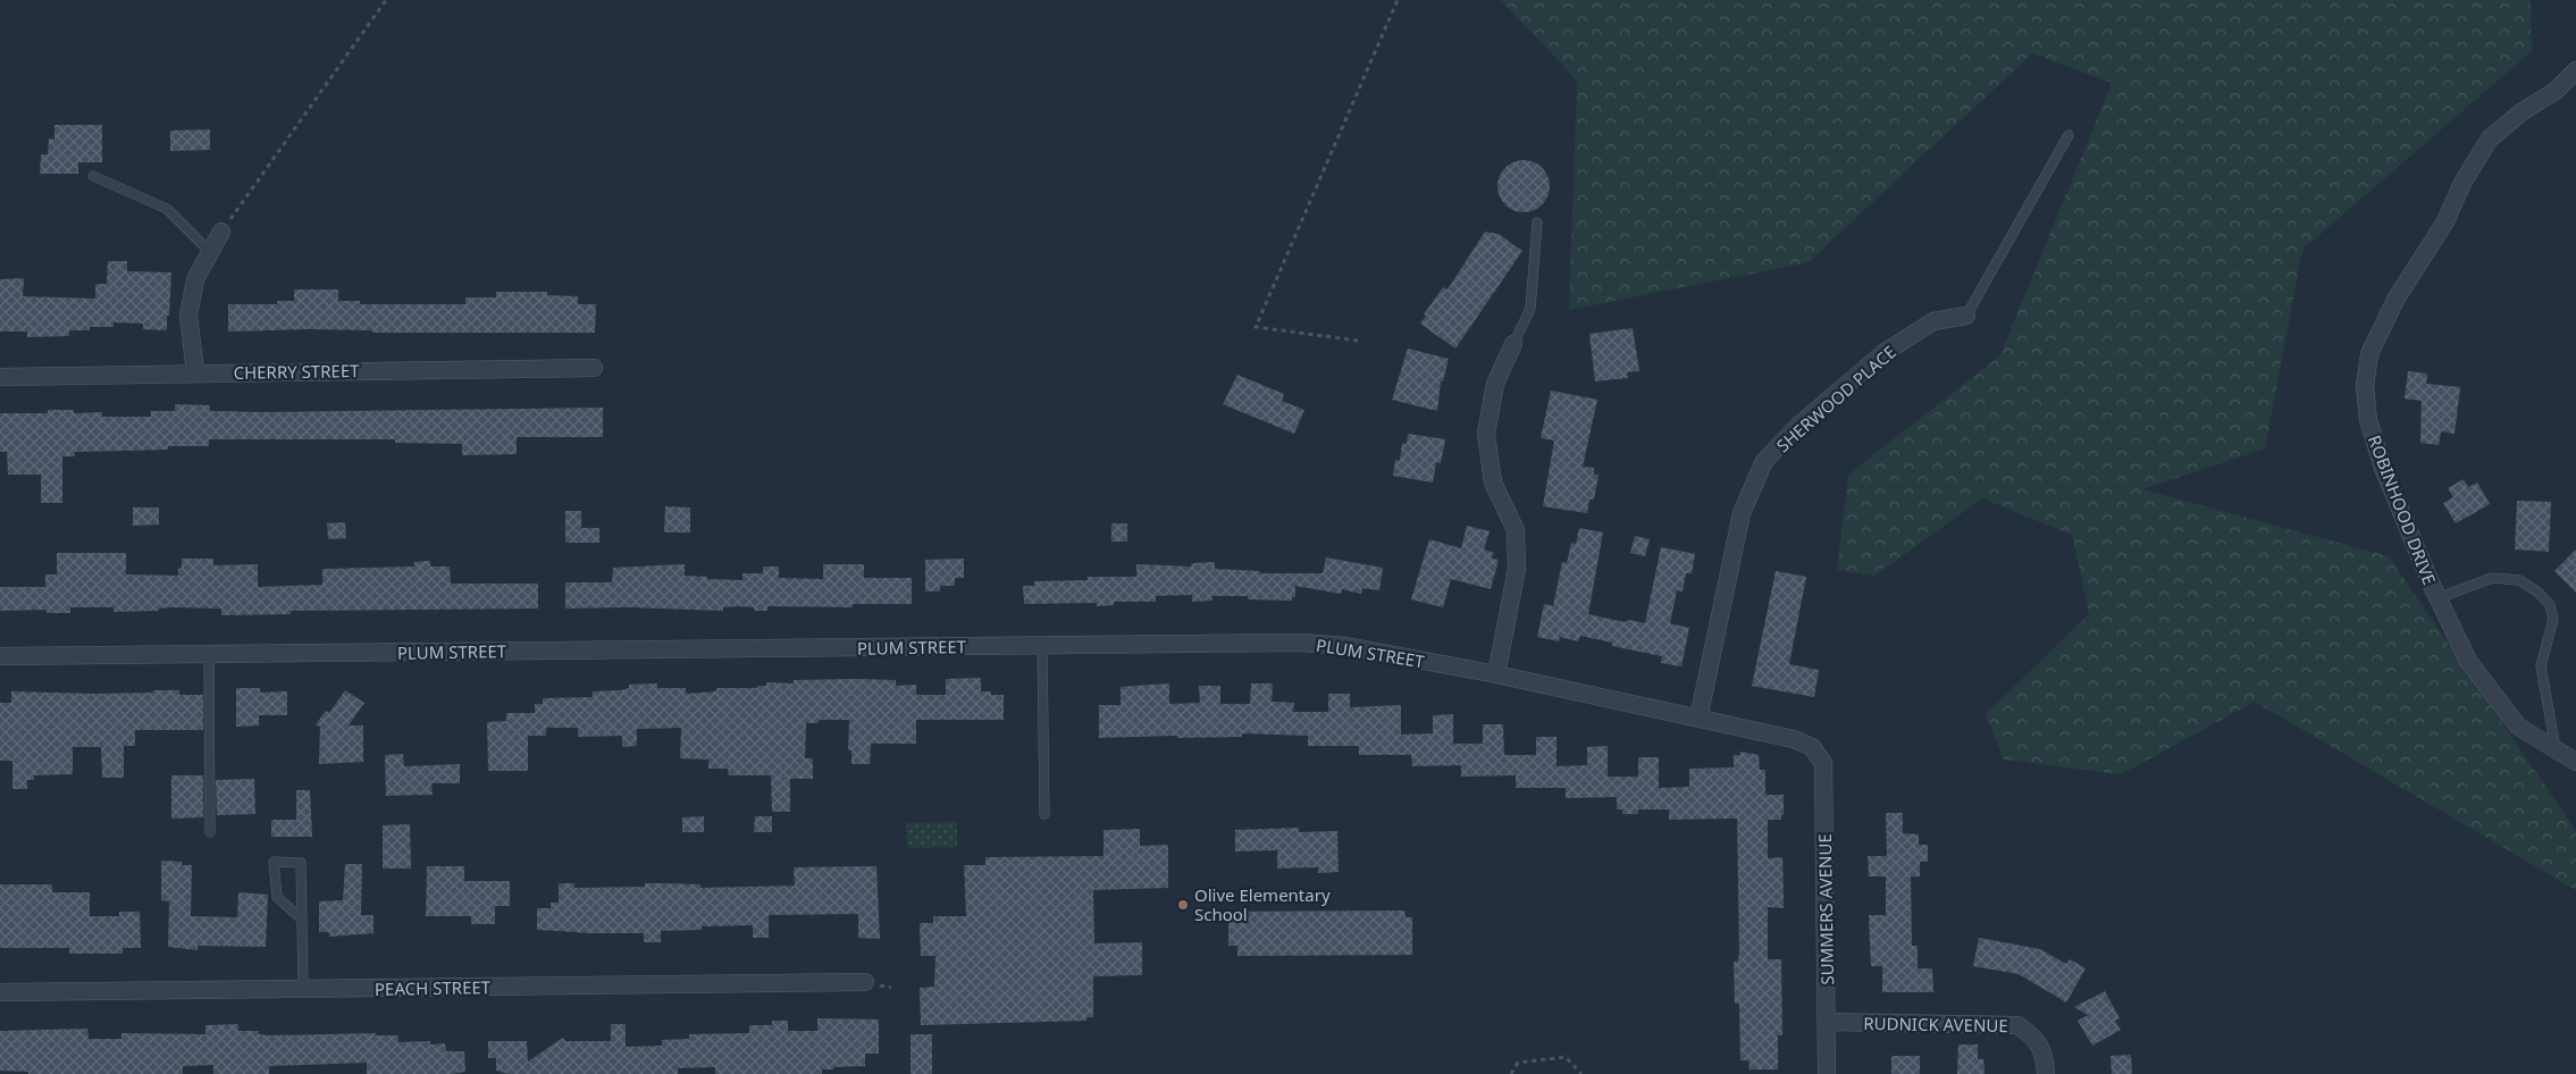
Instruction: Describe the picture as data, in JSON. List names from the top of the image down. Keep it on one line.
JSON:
{"streets":{"street":["CHERRY STREET","SHERWOOD PLACE","ROBINHOOD DRIVE","PLUM STREET","SUMMERS AVENUE","PEACH STREET","RUDNICK AVENUE"]},"crossings":[["SHERWOOD PLACE","PLUM STREET"],["PLUM STREET","SUMMERS AVENUE"],["SUMMERS AVENUE","RUDNICK AVENUE"]],"places":["Olive Elementary School"]}
